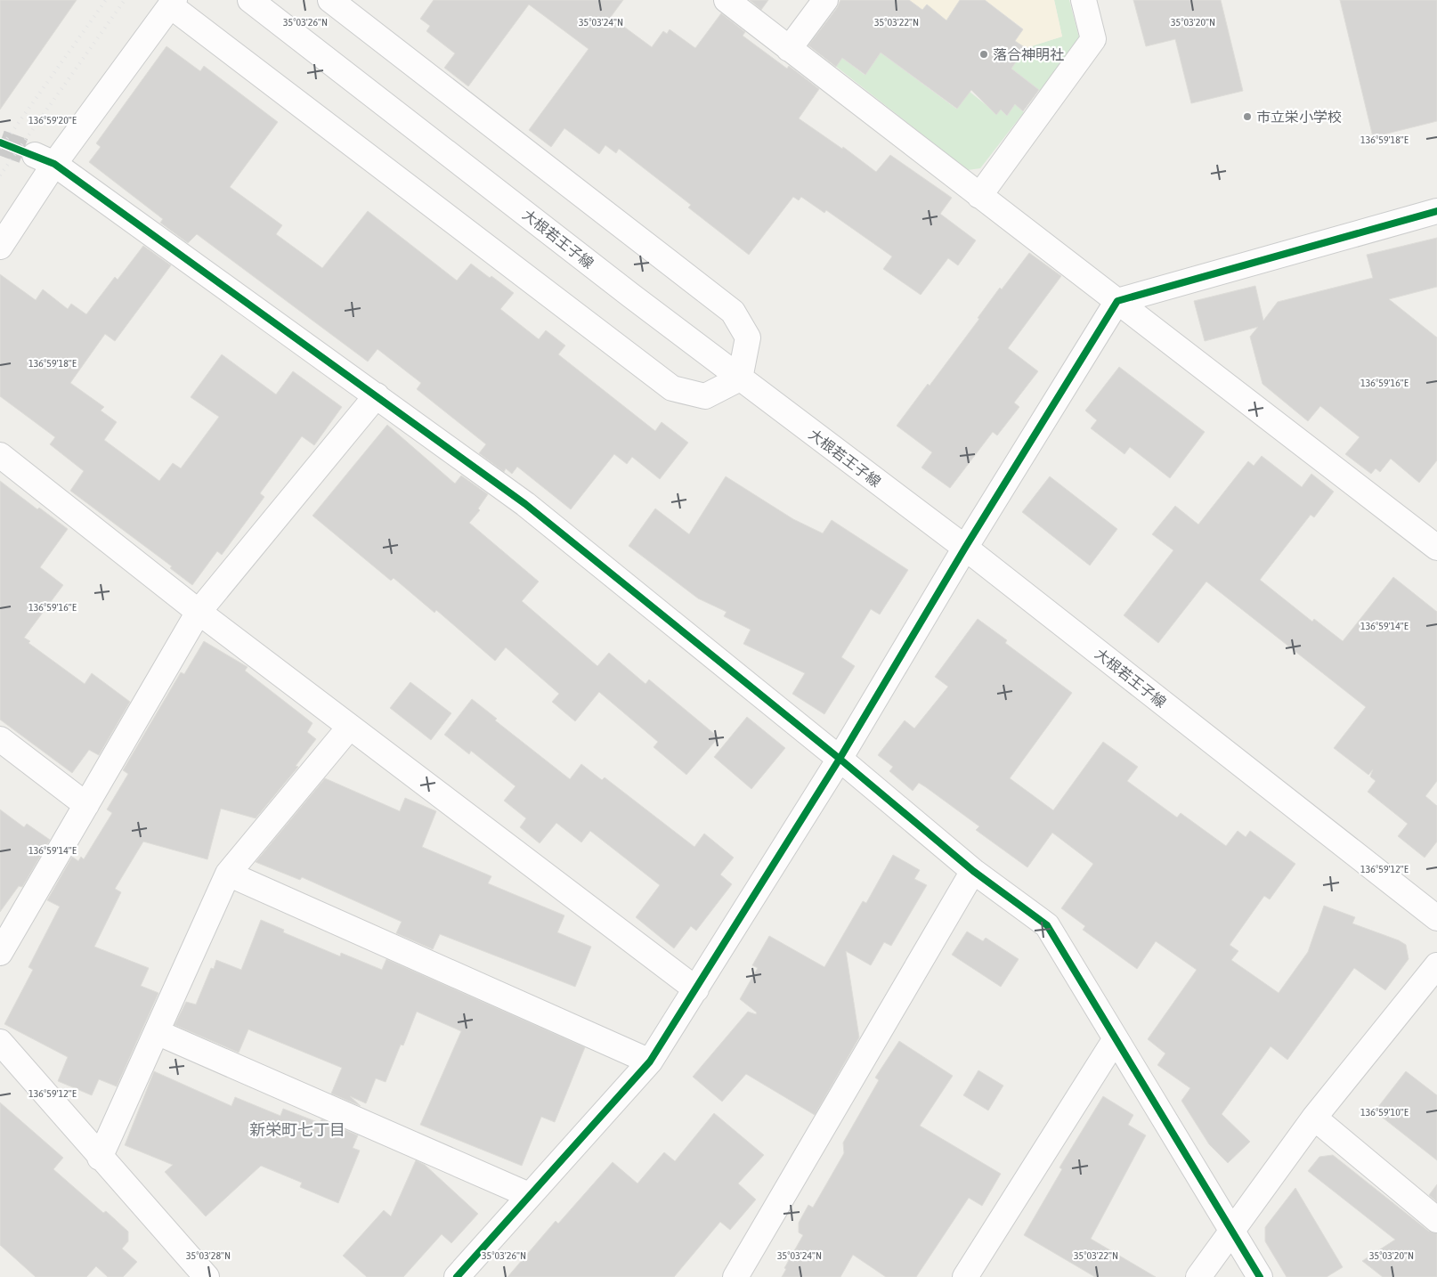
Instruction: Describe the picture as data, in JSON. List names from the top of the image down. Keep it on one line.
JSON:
{"streets":{"street":["大根若王子線"]},"districts":["新栄町七丁目"],"places":["落合神明社","市立栄小学校"],"coordinates":["35°03'26\"N","35°03'24\"N","35°03'22\"N","35°03'20\"N","136°59'20\"E","136°59'18\"E","136°59'16\"E","136°59'14\"E","136°59'12\"E","136°59'10\"E","35°03'28\"N"]}
